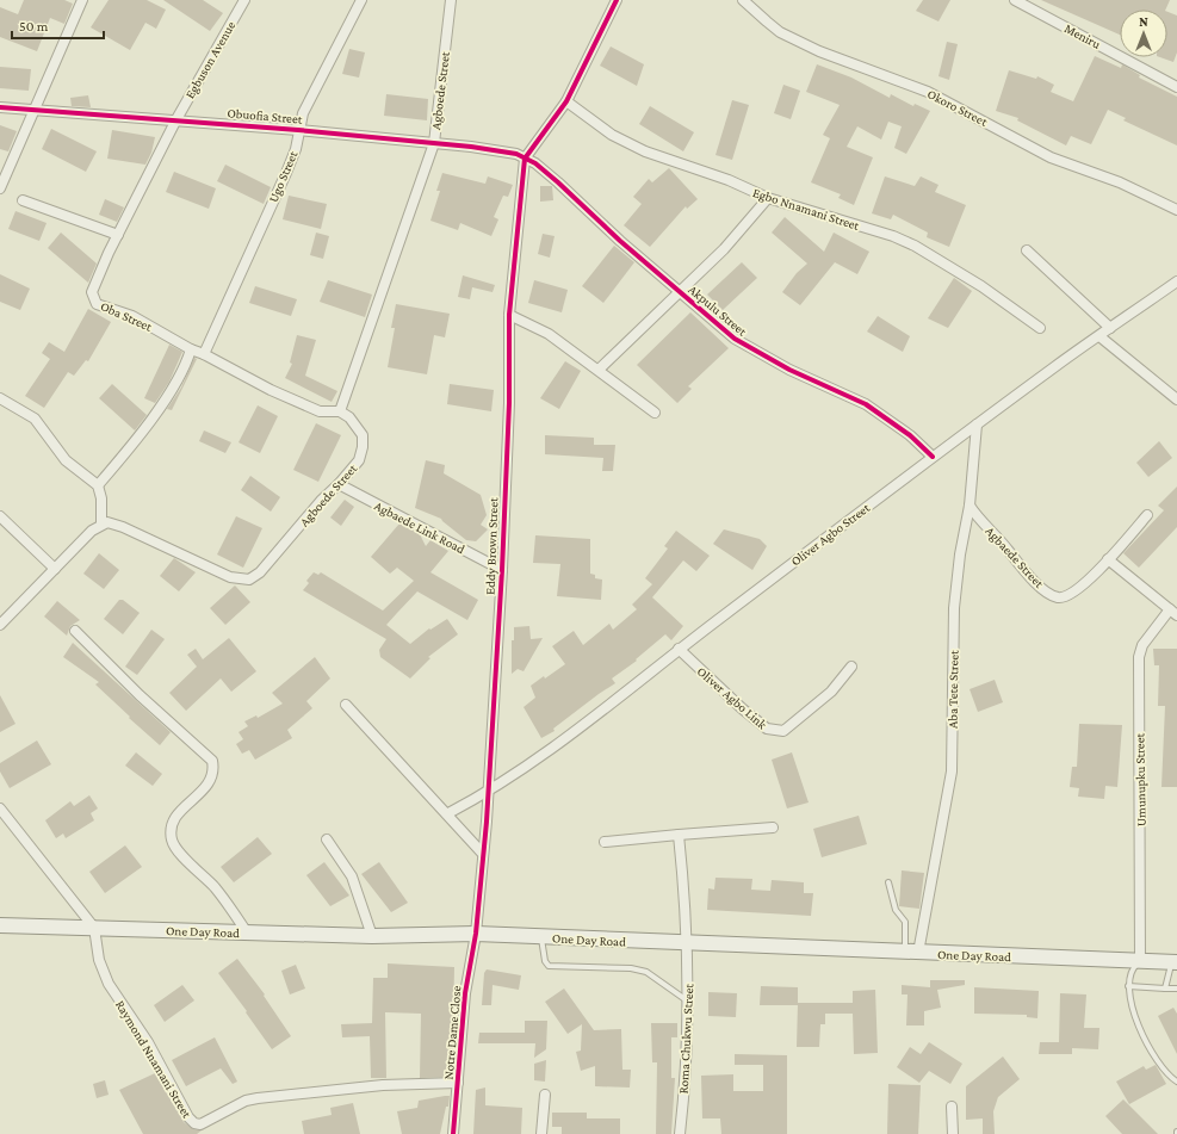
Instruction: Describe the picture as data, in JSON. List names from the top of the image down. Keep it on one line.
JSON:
{"streets":{"main road":["One Day Road"],"street":["Meniru","Egbuson Avenue","Agboede Street","Okoro Street","Obuofia Street","Ugo Street","Egbo Nnamani Street","Akpulu Street","Oba Street","Agbaede Link Road","Oliver Agbo Street","Eddy Brown Street","Agbaede Street","Aba Tete Street","Oliver Agbo Link","Umunupku Street","Notre Dame Close","Roma Chukwu Street","Raymond Nnamani Street"]},"crossings":[["Egbuson Avenue","Obuofia Street"],["Egbuson Avenue","Oba Street"],["Agboede Street","Obuofia Street"],["Agboede Street","Oba Street"],["Agboede Street","Agbaede Link Road"],["Obuofia Street","Ugo Street"],["Obuofia Street","Akpulu Street"],["Obuofia Street","Oba Street"],["Obuofia Street","Eddy Brown Street"],["Ugo Street","Oba Street"],["Akpulu Street","Oliver Agbo Street"],["Akpulu Street","Eddy Brown Street"],["Agbaede Link Road","Eddy Brown Street"],["Oliver Agbo Street","Eddy Brown Street"],["Oliver Agbo Street","Aba Tete Street"],["Oliver Agbo Street","Oliver Agbo Link"],["Eddy Brown Street","One Day Road"],["Eddy Brown Street","Notre Dame Close"],["Agbaede Street","Aba Tete Street"],["Aba Tete Street","One Day Road"],["Umunupku Street","One Day Road"],["One Day Road","Notre Dame Close"],["One Day Road","Roma Chukwu Street"],["One Day Road","Raymond Nnamani Street"],["Notre Dame Close","Raymond Nnamani Street"]],"scale_bar":"50 m","north":"top"}
